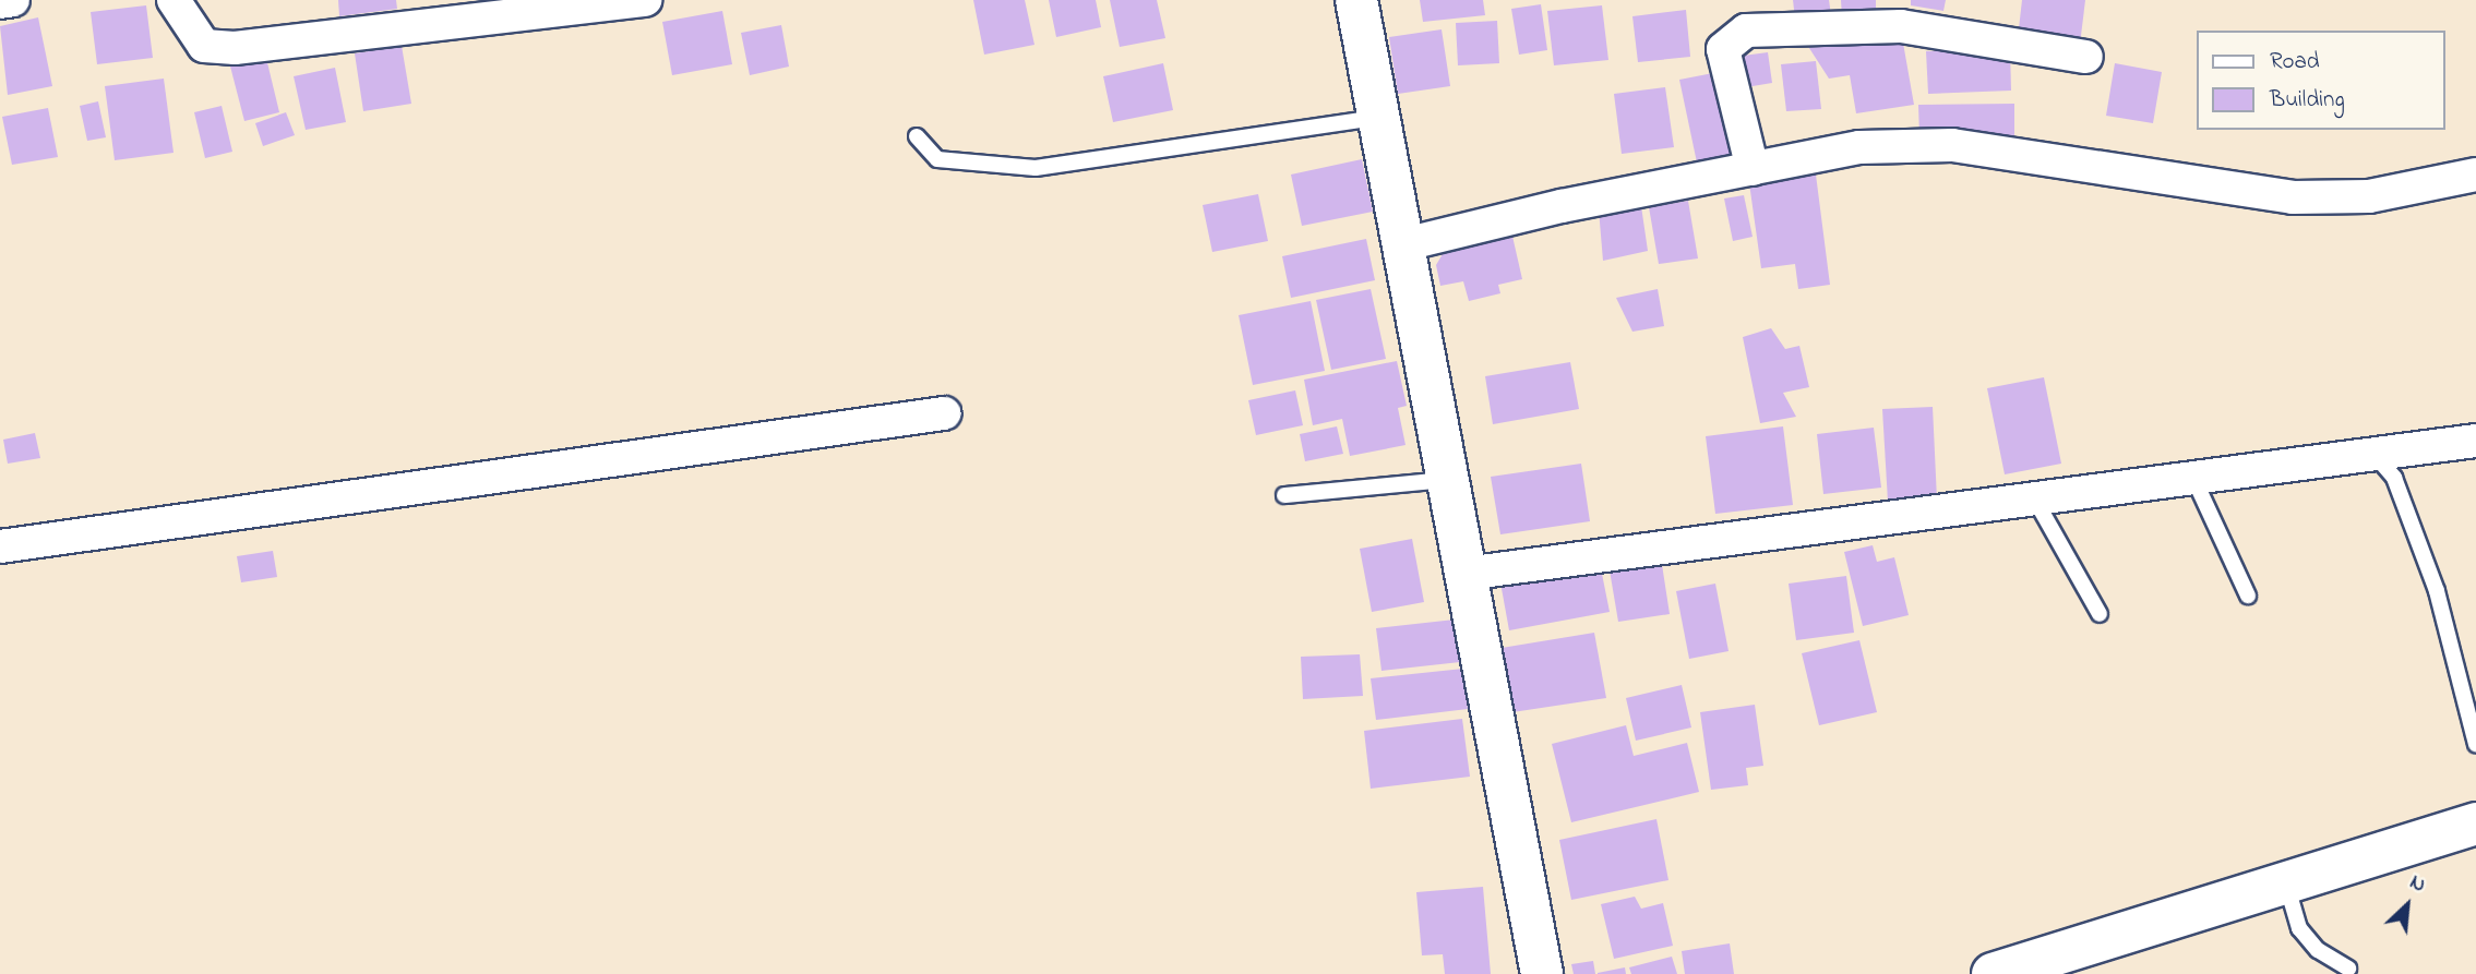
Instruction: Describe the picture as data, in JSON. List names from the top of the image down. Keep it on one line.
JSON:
{"legend":["Road","Building"],"north":"top right"}
